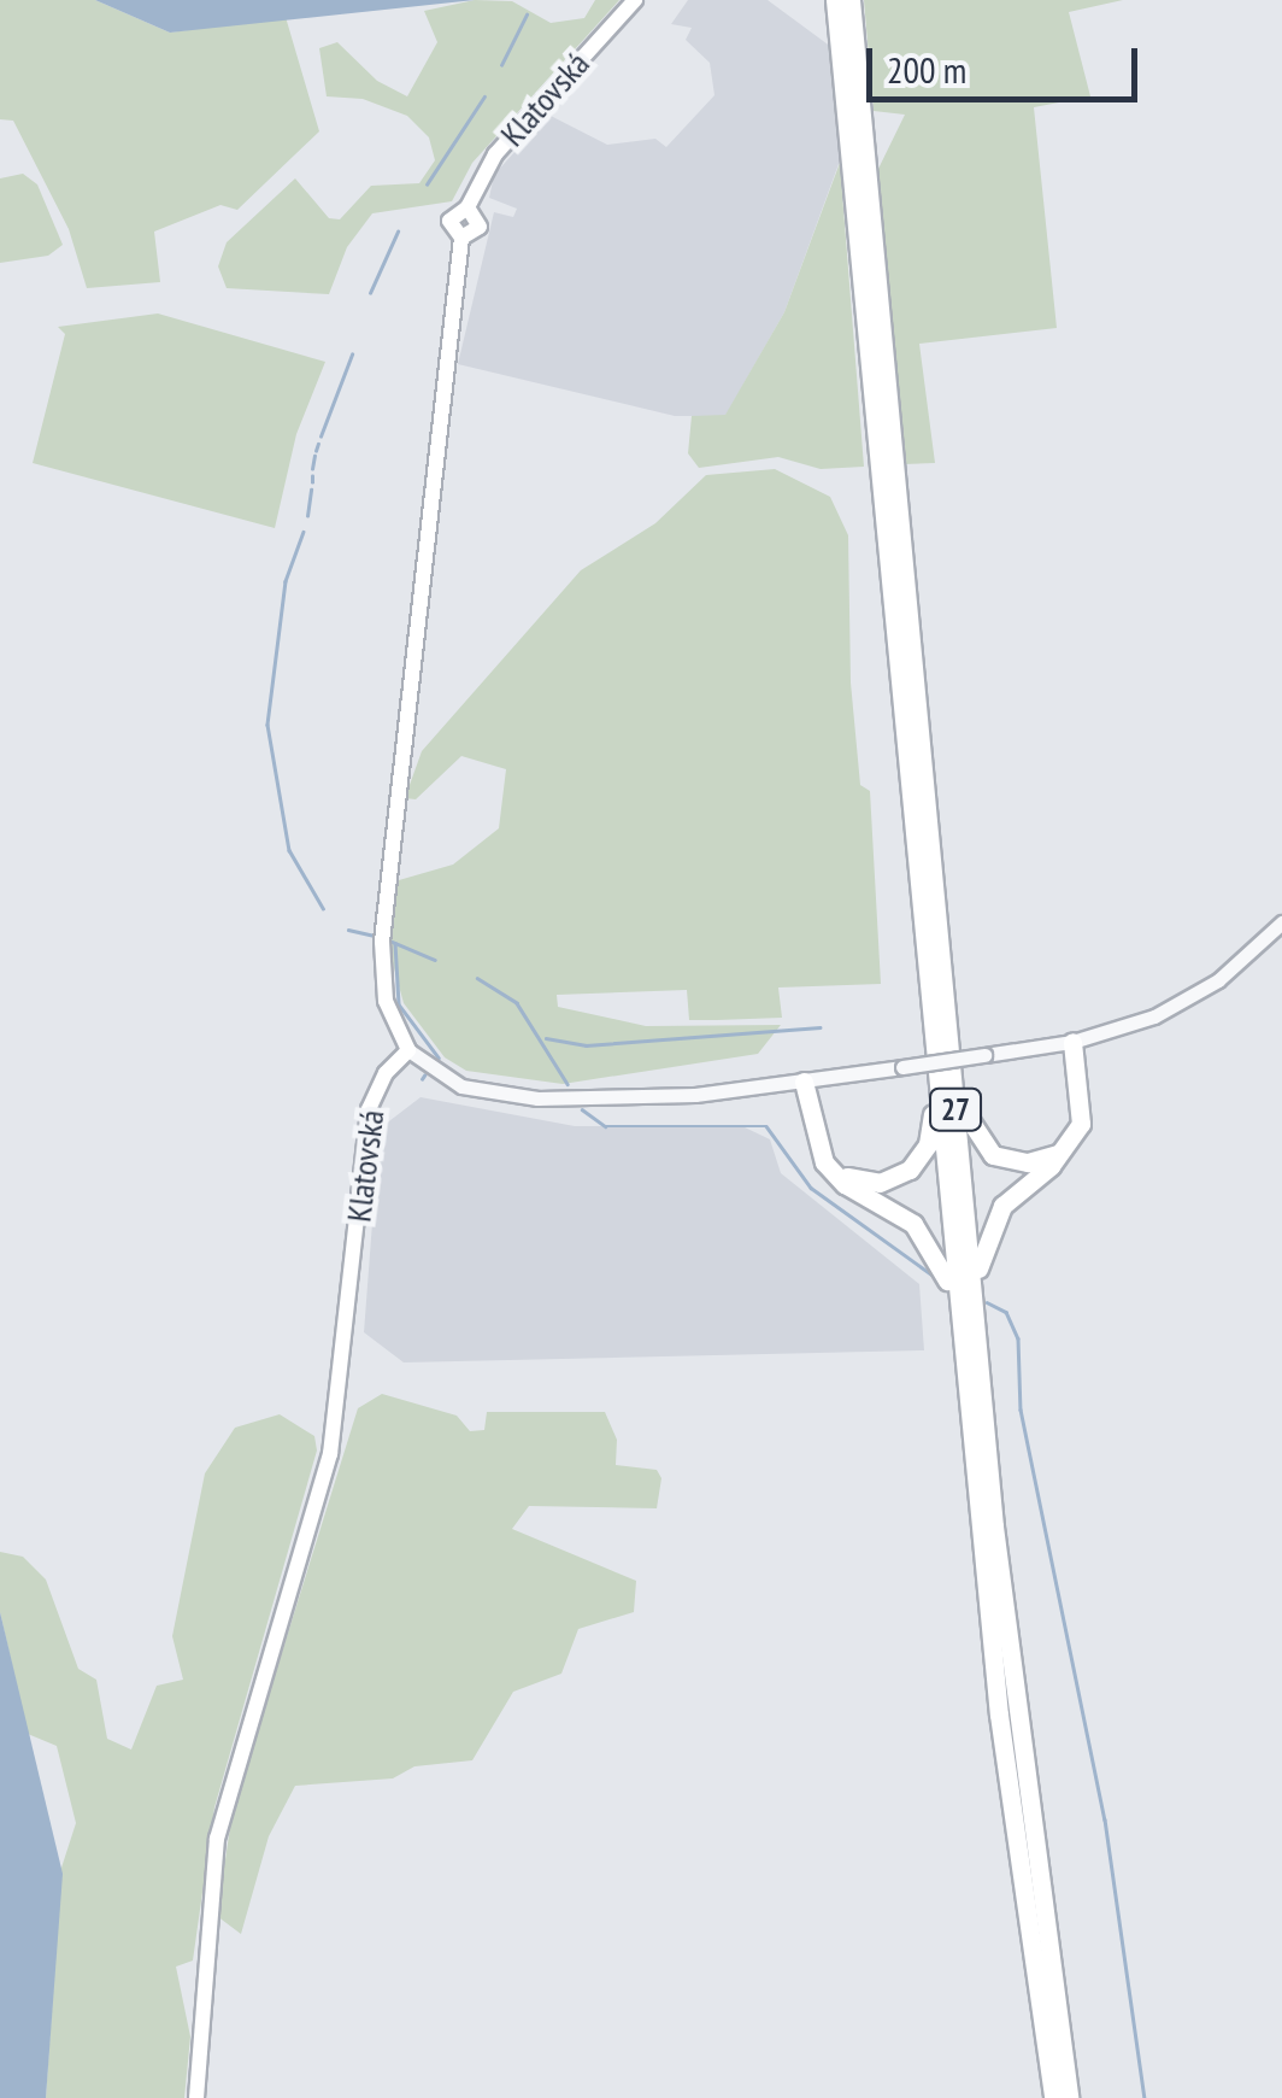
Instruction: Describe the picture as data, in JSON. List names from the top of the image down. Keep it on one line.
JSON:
{"streets":{"highway":["27"],"main road":["Klatovská"]},"scale_bar":"200 m"}
